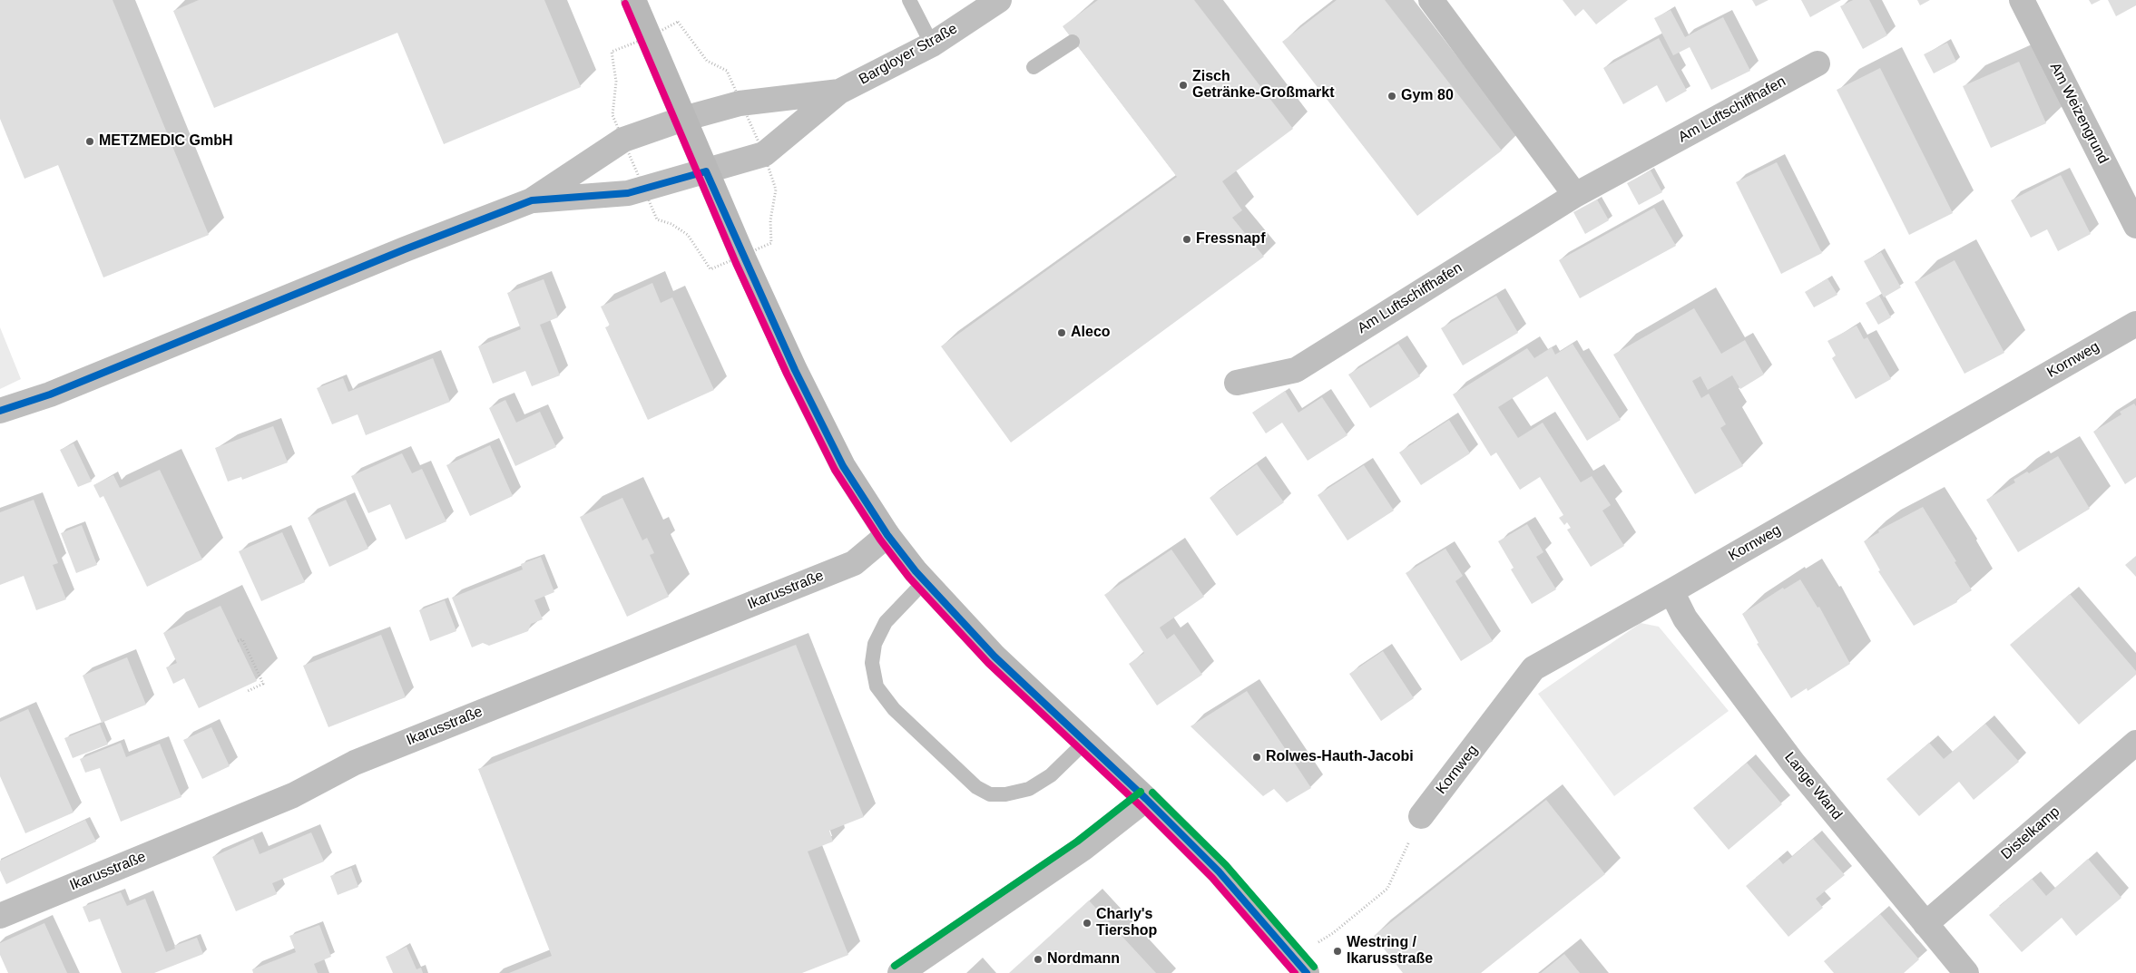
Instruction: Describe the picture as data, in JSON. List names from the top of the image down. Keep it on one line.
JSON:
{"streets":{"street":["Bargloyer Straße","Am Luftschiffhafen","Am Weizengrund","Kornweg","Ikarusstraße","Lange Wand","Distelkamp"]},"crossings":[["Kornweg","Lange Wand"],["Lange Wand","Distelkamp"]],"places":["Zisch Getränke-Großmarkt","Gym 80","METZMEDIC GmbH","Fressnapf","Aleco","Rolwes-Hauth-Jacobi","Charly's Tiershop","Westring / Ikarusstraße","Nordmann"]}
